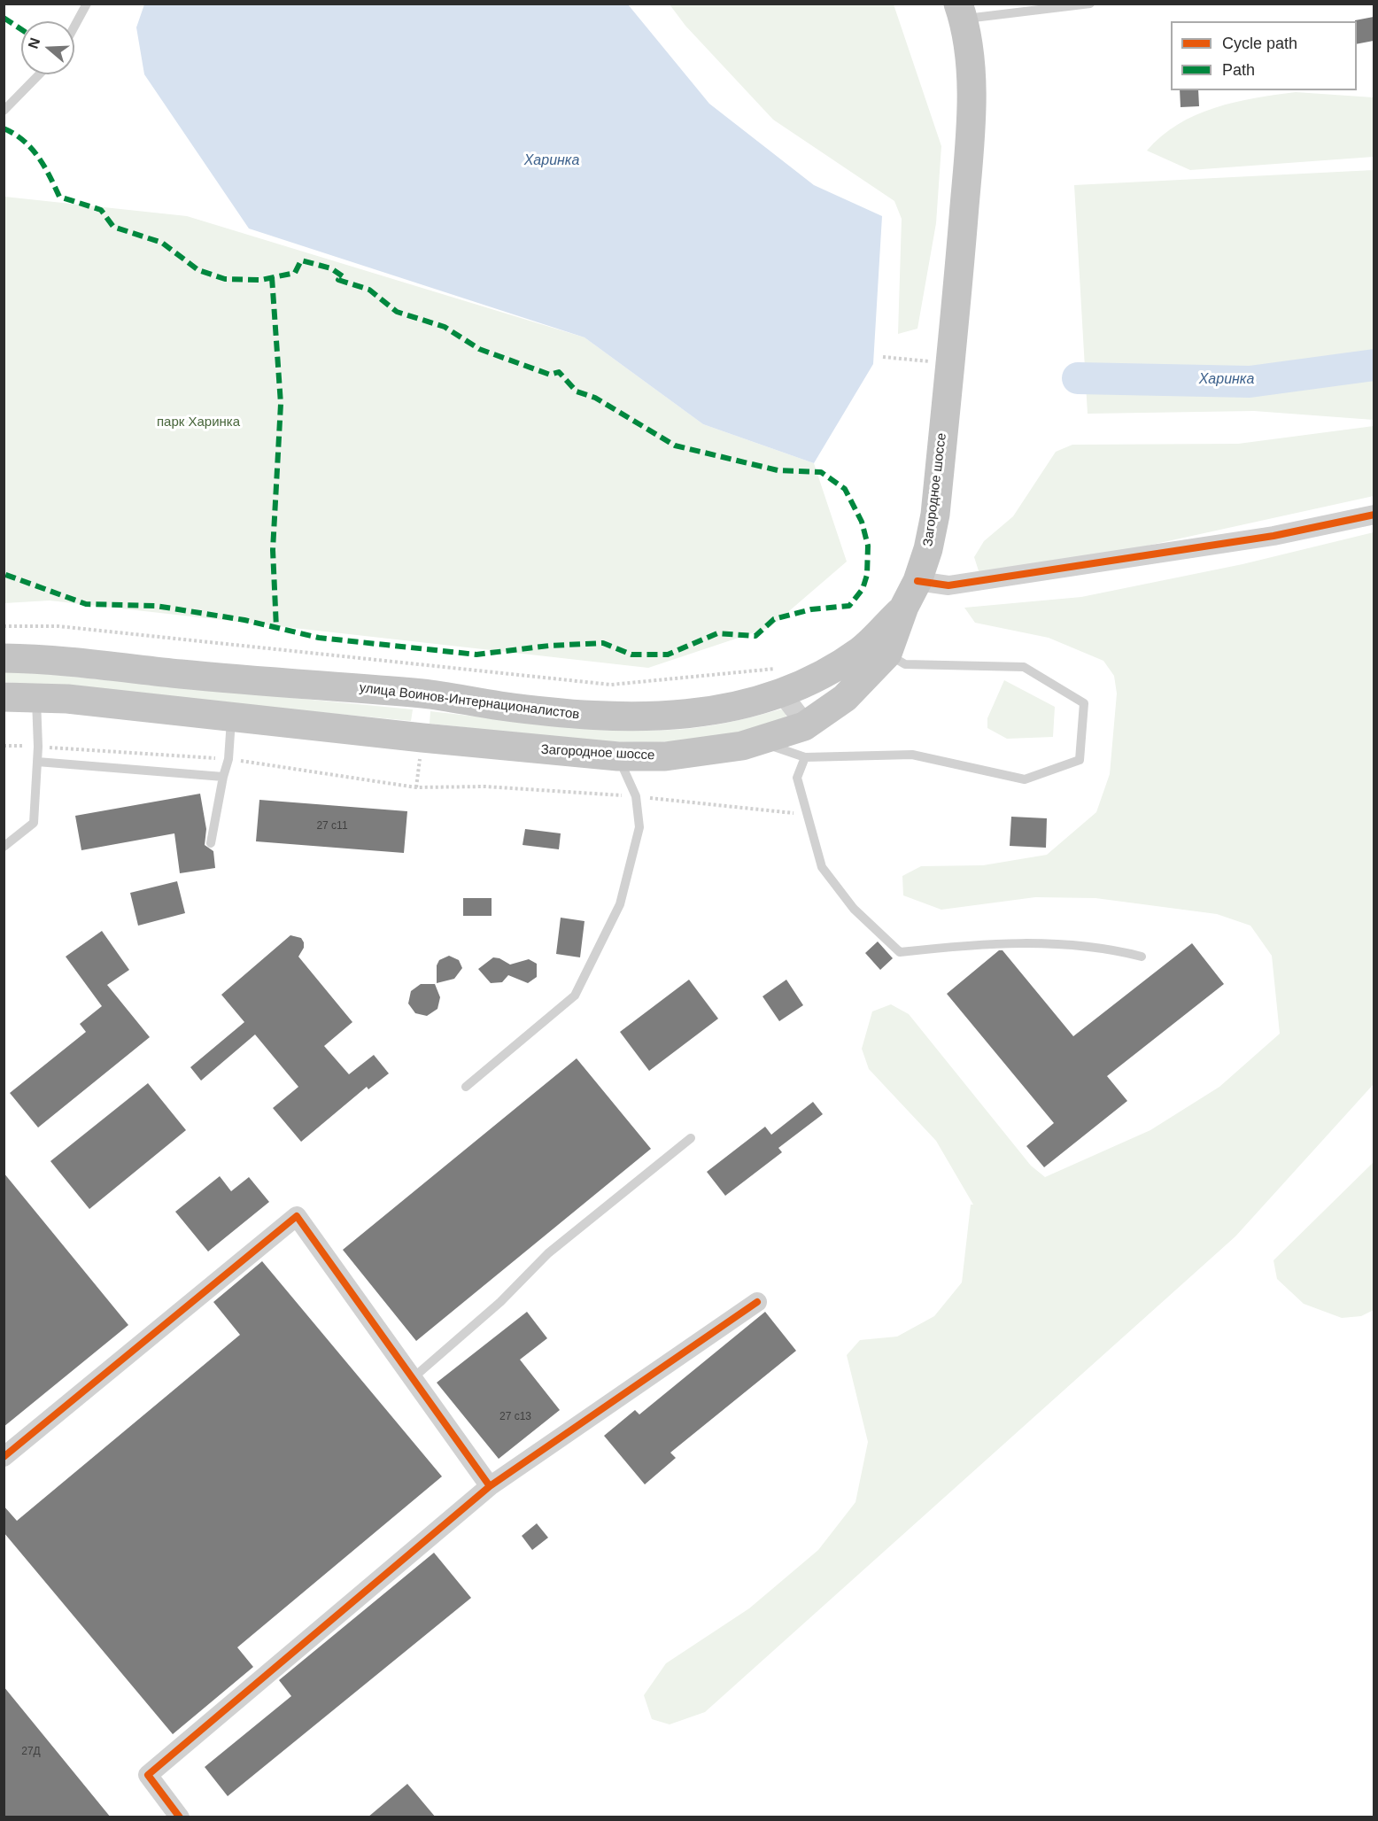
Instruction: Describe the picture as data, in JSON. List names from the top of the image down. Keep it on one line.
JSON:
{"streets":{"main road":["Загородное шоссе","улица Воинов-Интернационалистов"]},"crossings":[["Загородное шоссе","улица Воинов-Интернационалистов"]],"water":["Харинка"],"parks":["парк Харинка"],"house_numbers":["27 с11","27 с13","27Д"],"legend":["Cycle path","Path"],"north":"left"}
